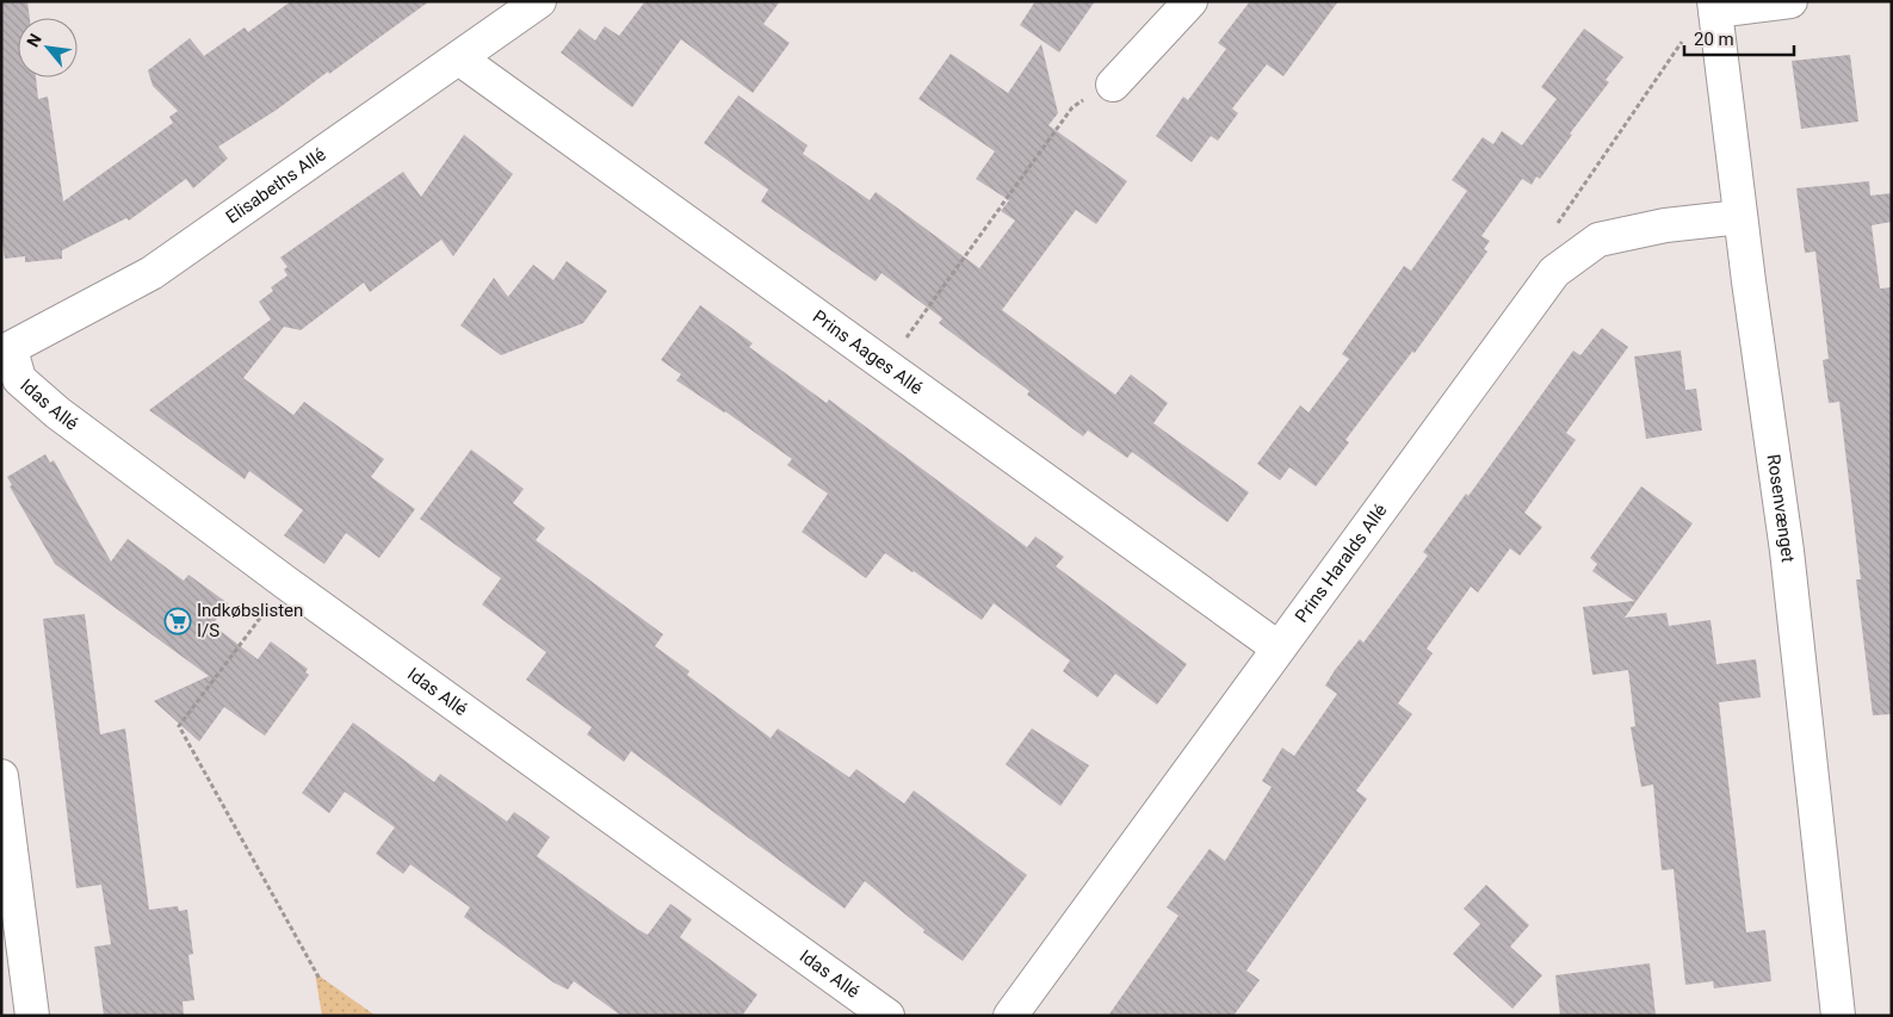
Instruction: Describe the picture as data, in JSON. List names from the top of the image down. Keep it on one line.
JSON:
{"streets":{"street":["Elisabeths Allé","Prins Aages Allé","Idas Allé","Rosenvænget","Prins Haralds Allé"]},"crossings":[["Elisabeths Allé","Prins Aages Allé"],["Elisabeths Allé","Idas Allé"],["Prins Aages Allé","Prins Haralds Allé"],["Rosenvænget","Prins Haralds Allé"]],"places":{"supermarket":["Indkøbslisten I/S"]},"scale_bar":"20 m","north":"top left"}
